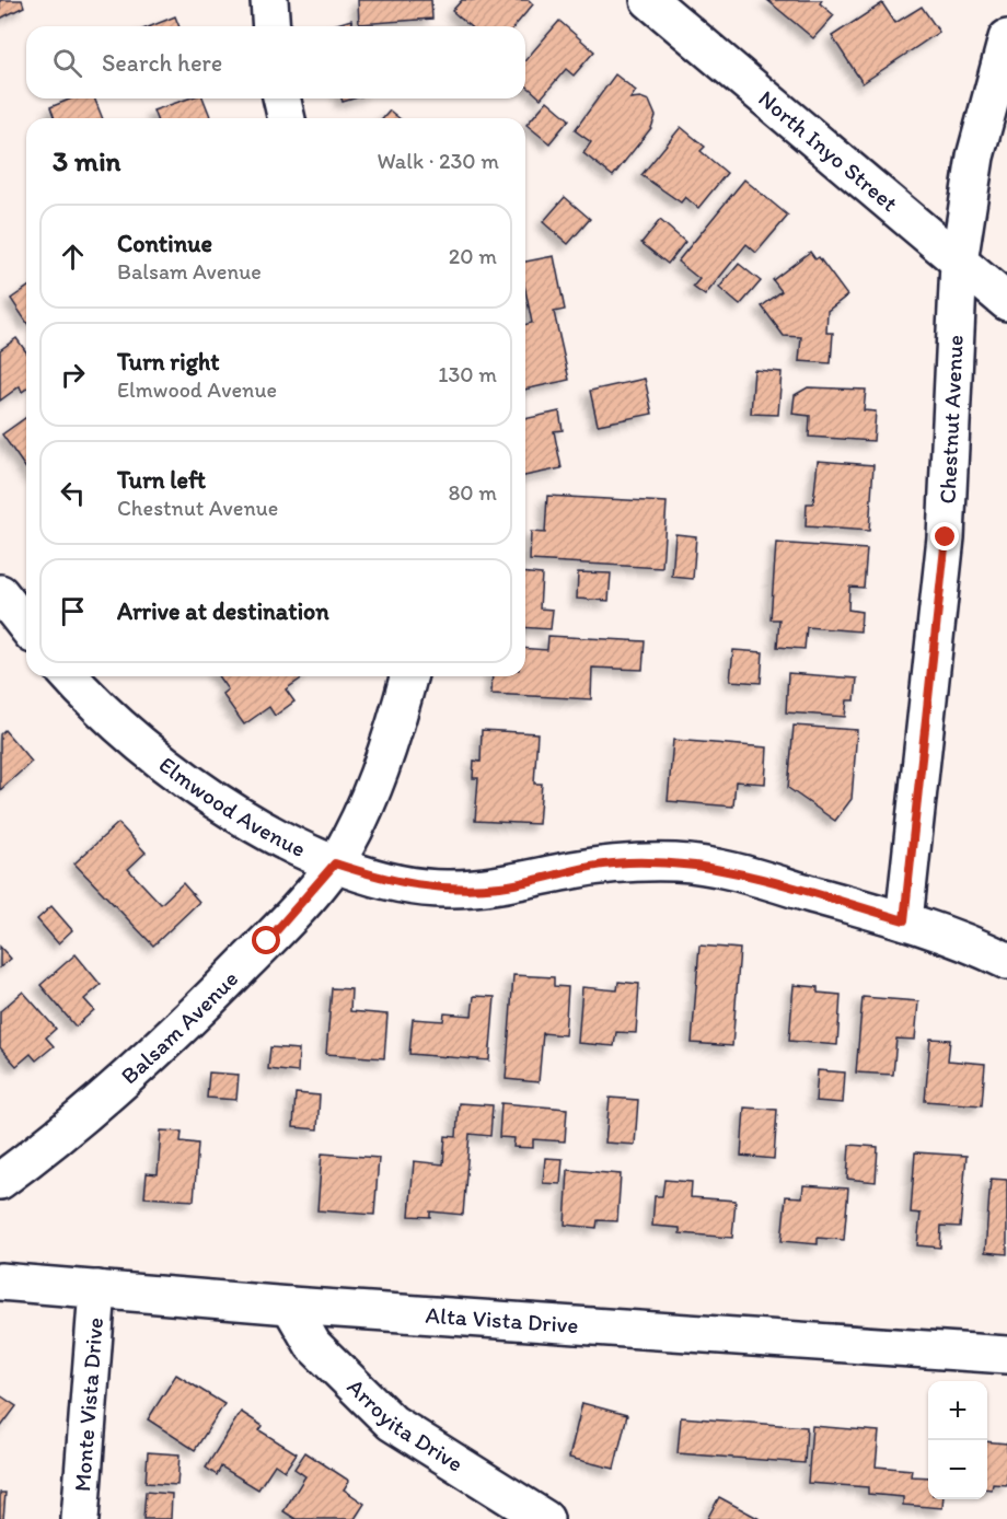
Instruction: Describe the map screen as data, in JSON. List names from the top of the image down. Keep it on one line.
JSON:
{"streets":{"street":["North Inyo Street","Chestnut Avenue","Elmwood Avenue","Balsam Avenue","Alta Vista Drive","Monte Vista Drive","Arroyita Drive"]},"crossings":[["North Inyo Street","Chestnut Avenue"],["Chestnut Avenue","Elmwood Avenue"],["Elmwood Avenue","Balsam Avenue"],["Alta Vista Drive","Monte Vista Drive"],["Alta Vista Drive","Arroyita Drive"]],"page":{"search":"Search here","heading":["3 min","Walk · 230 m"],"list":[["Continue","Balsam Avenue","20 m"],["Turn right","Elmwood Avenue","130 m"],["Turn left","Chestnut Avenue","80 m"],"Arrive at destination"],"map_buttons":["+","−"]}}
